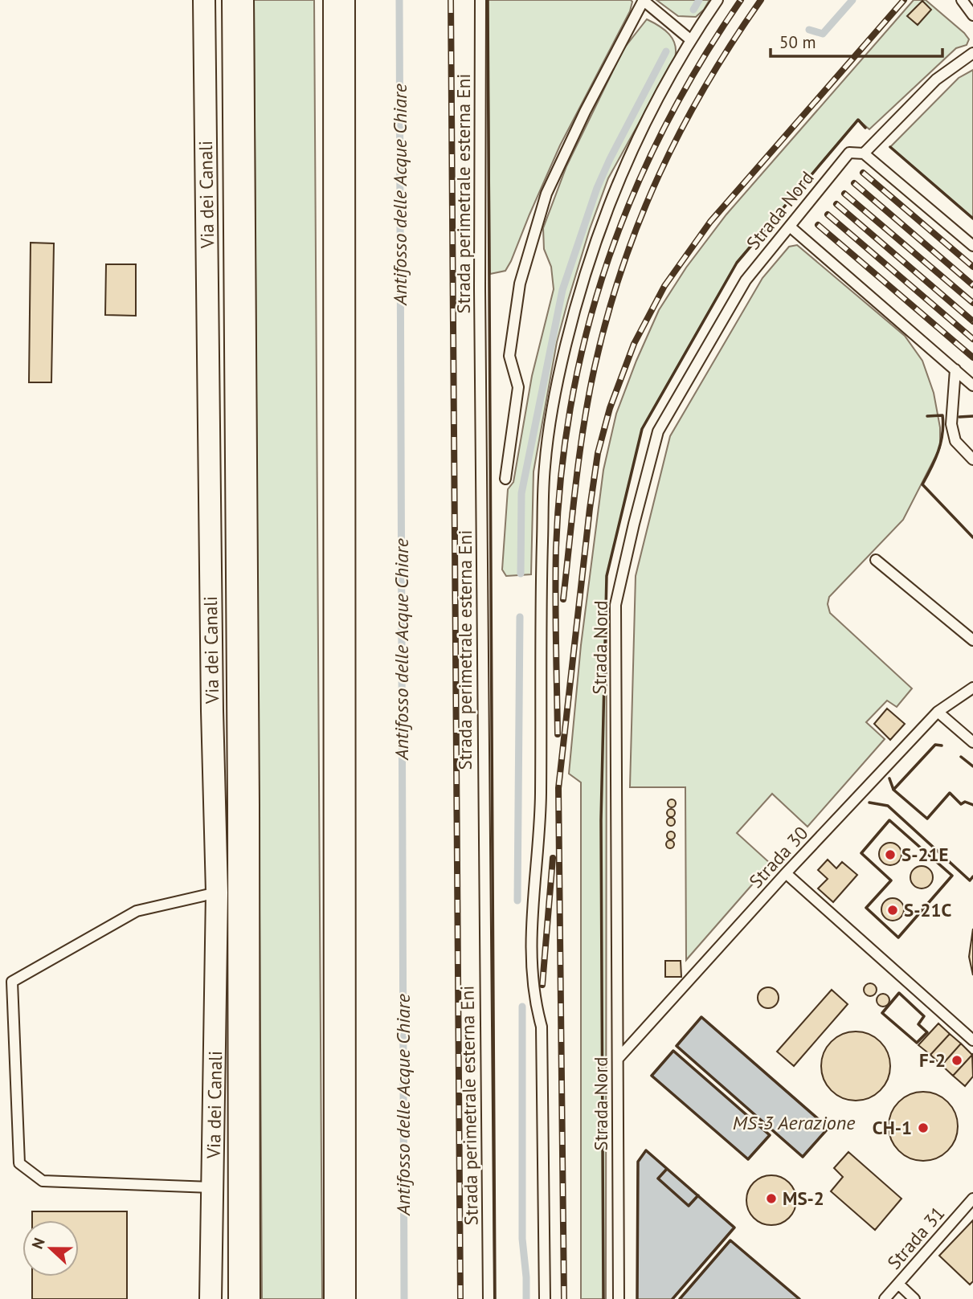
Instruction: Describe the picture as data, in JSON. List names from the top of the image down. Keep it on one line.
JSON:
{"streets":{"street":["Via dei Canali"],"lane":["Strada perimetrale esterna Eni","Strada Nord","Strada 30","Strada 31"]},"crossings":[["Strada Nord","Strada 30"]],"water":["Antifosso delle Acque Chiare","MS-3 Aerazione"],"places":["S-21E","S-21C","F-2","CH-1","MS-2"],"scale_bar":"50 m","north":"left"}
